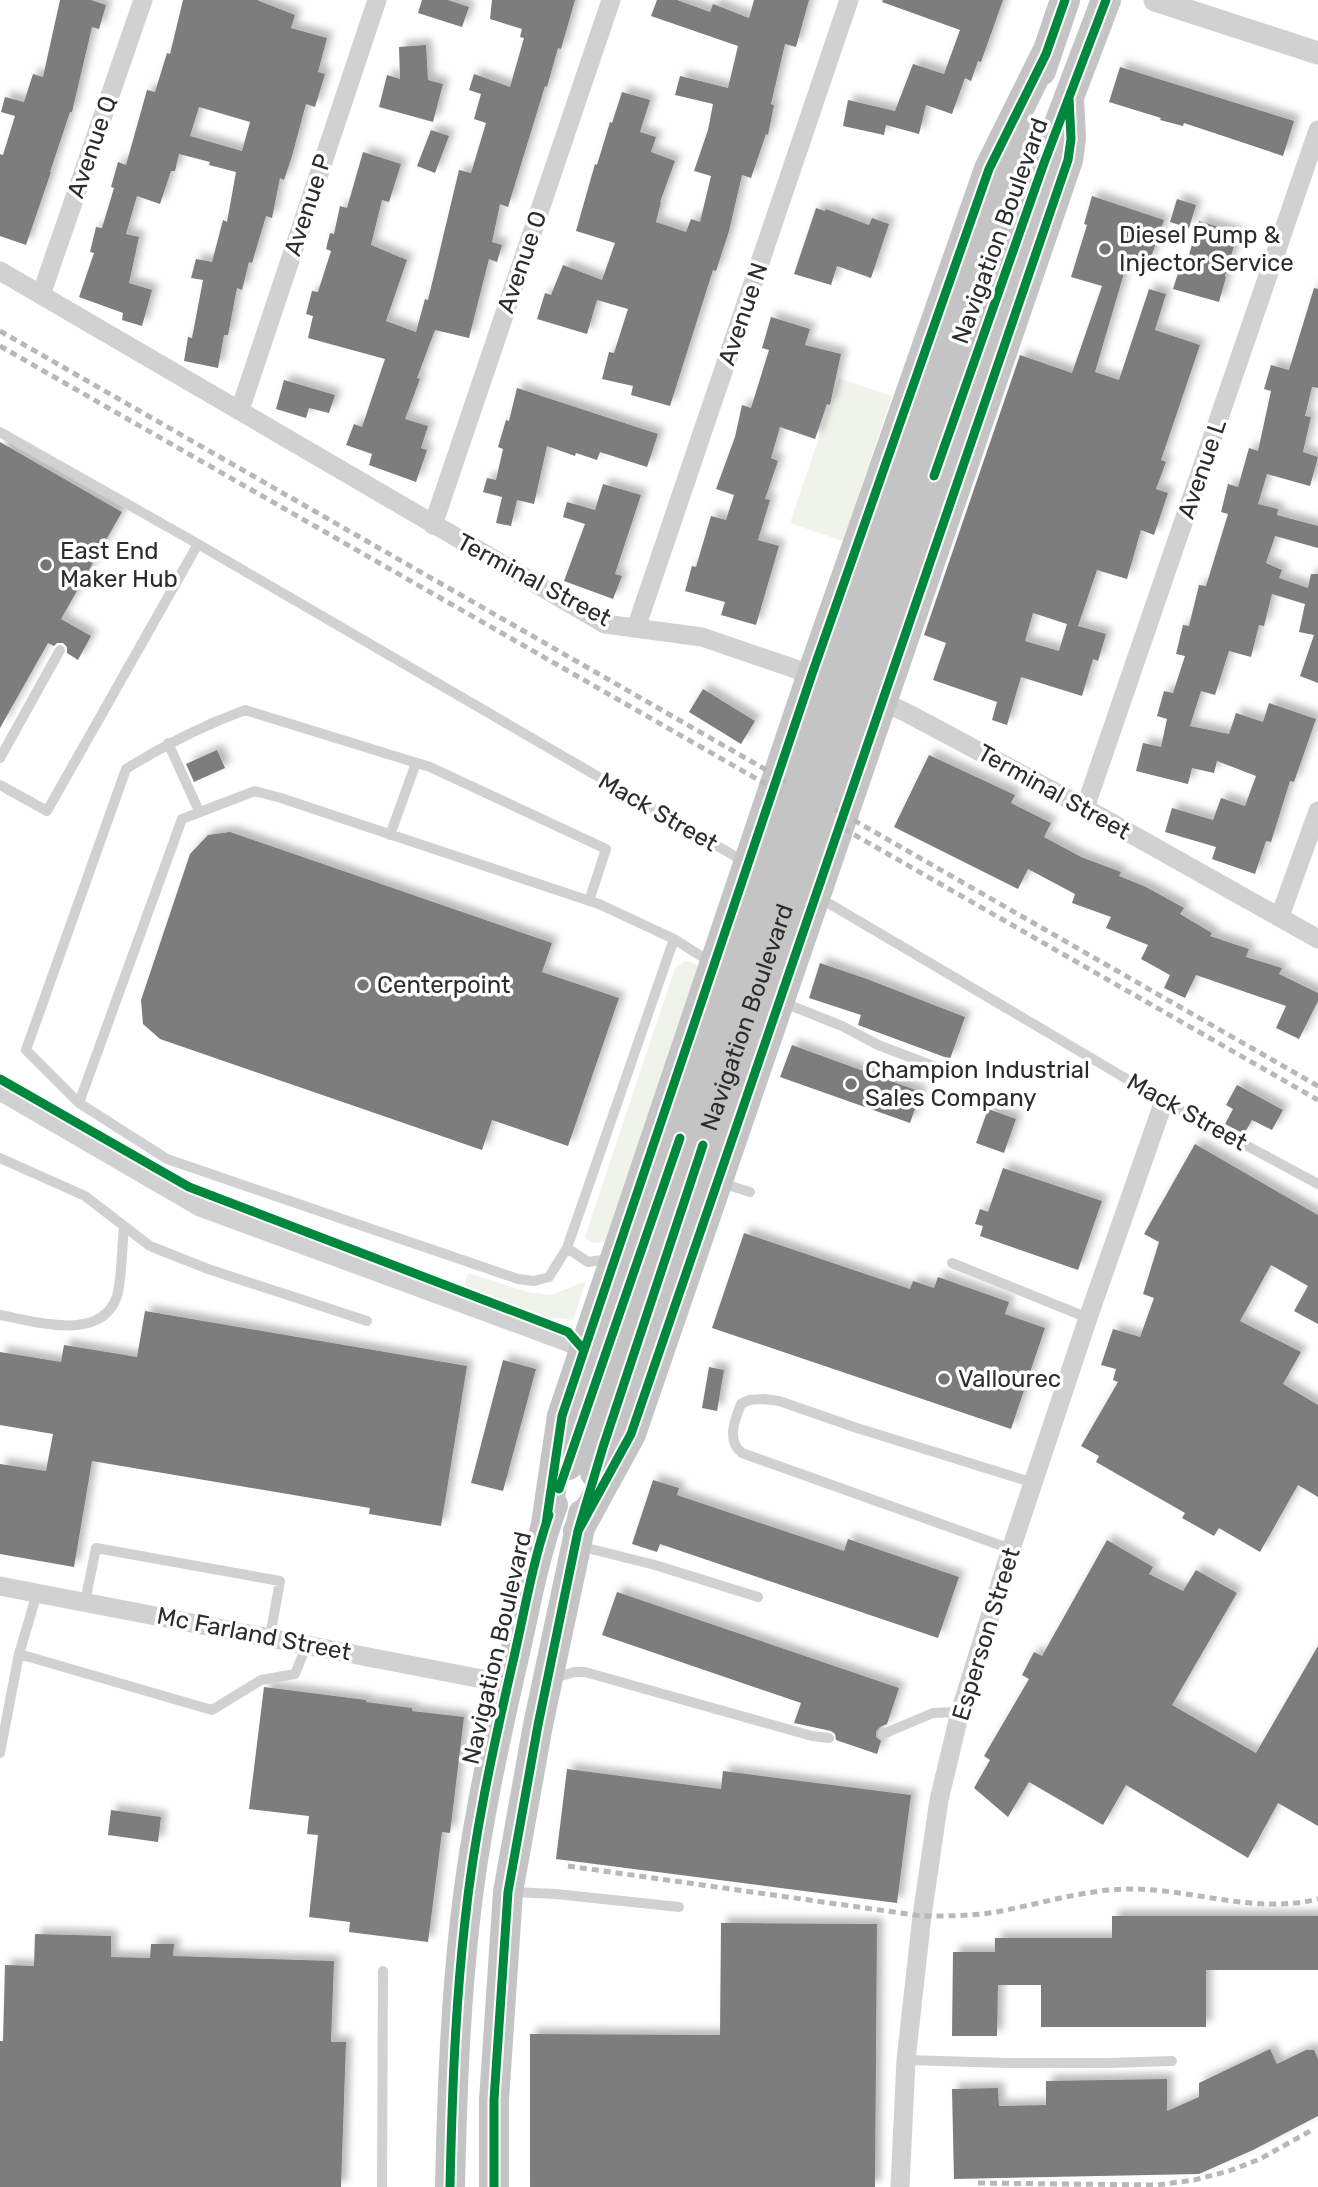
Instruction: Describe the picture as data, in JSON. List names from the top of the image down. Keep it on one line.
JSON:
{"streets":{"main road":["Navigation Boulevard"],"street":["Avenue Q","Avenue P","Avenue O","Avenue N","Avenue L","Terminal Street","Mc Farland Street","Esperson Street"],"lane":["Mack Street"]},"crossings":[["Avenue Q","Terminal Street"],["Avenue P","Terminal Street"],["Navigation Boulevard","Mc Farland Street"],["Avenue O","Terminal Street"],["Avenue N","Terminal Street"],["Avenue L","Terminal Street"],["Mack Street","Esperson Street"]],"places":["Diesel Pump & Injector Service","East End Maker Hub","Centerpoint","Champion Industrial Sales Company","Vallourec"]}
